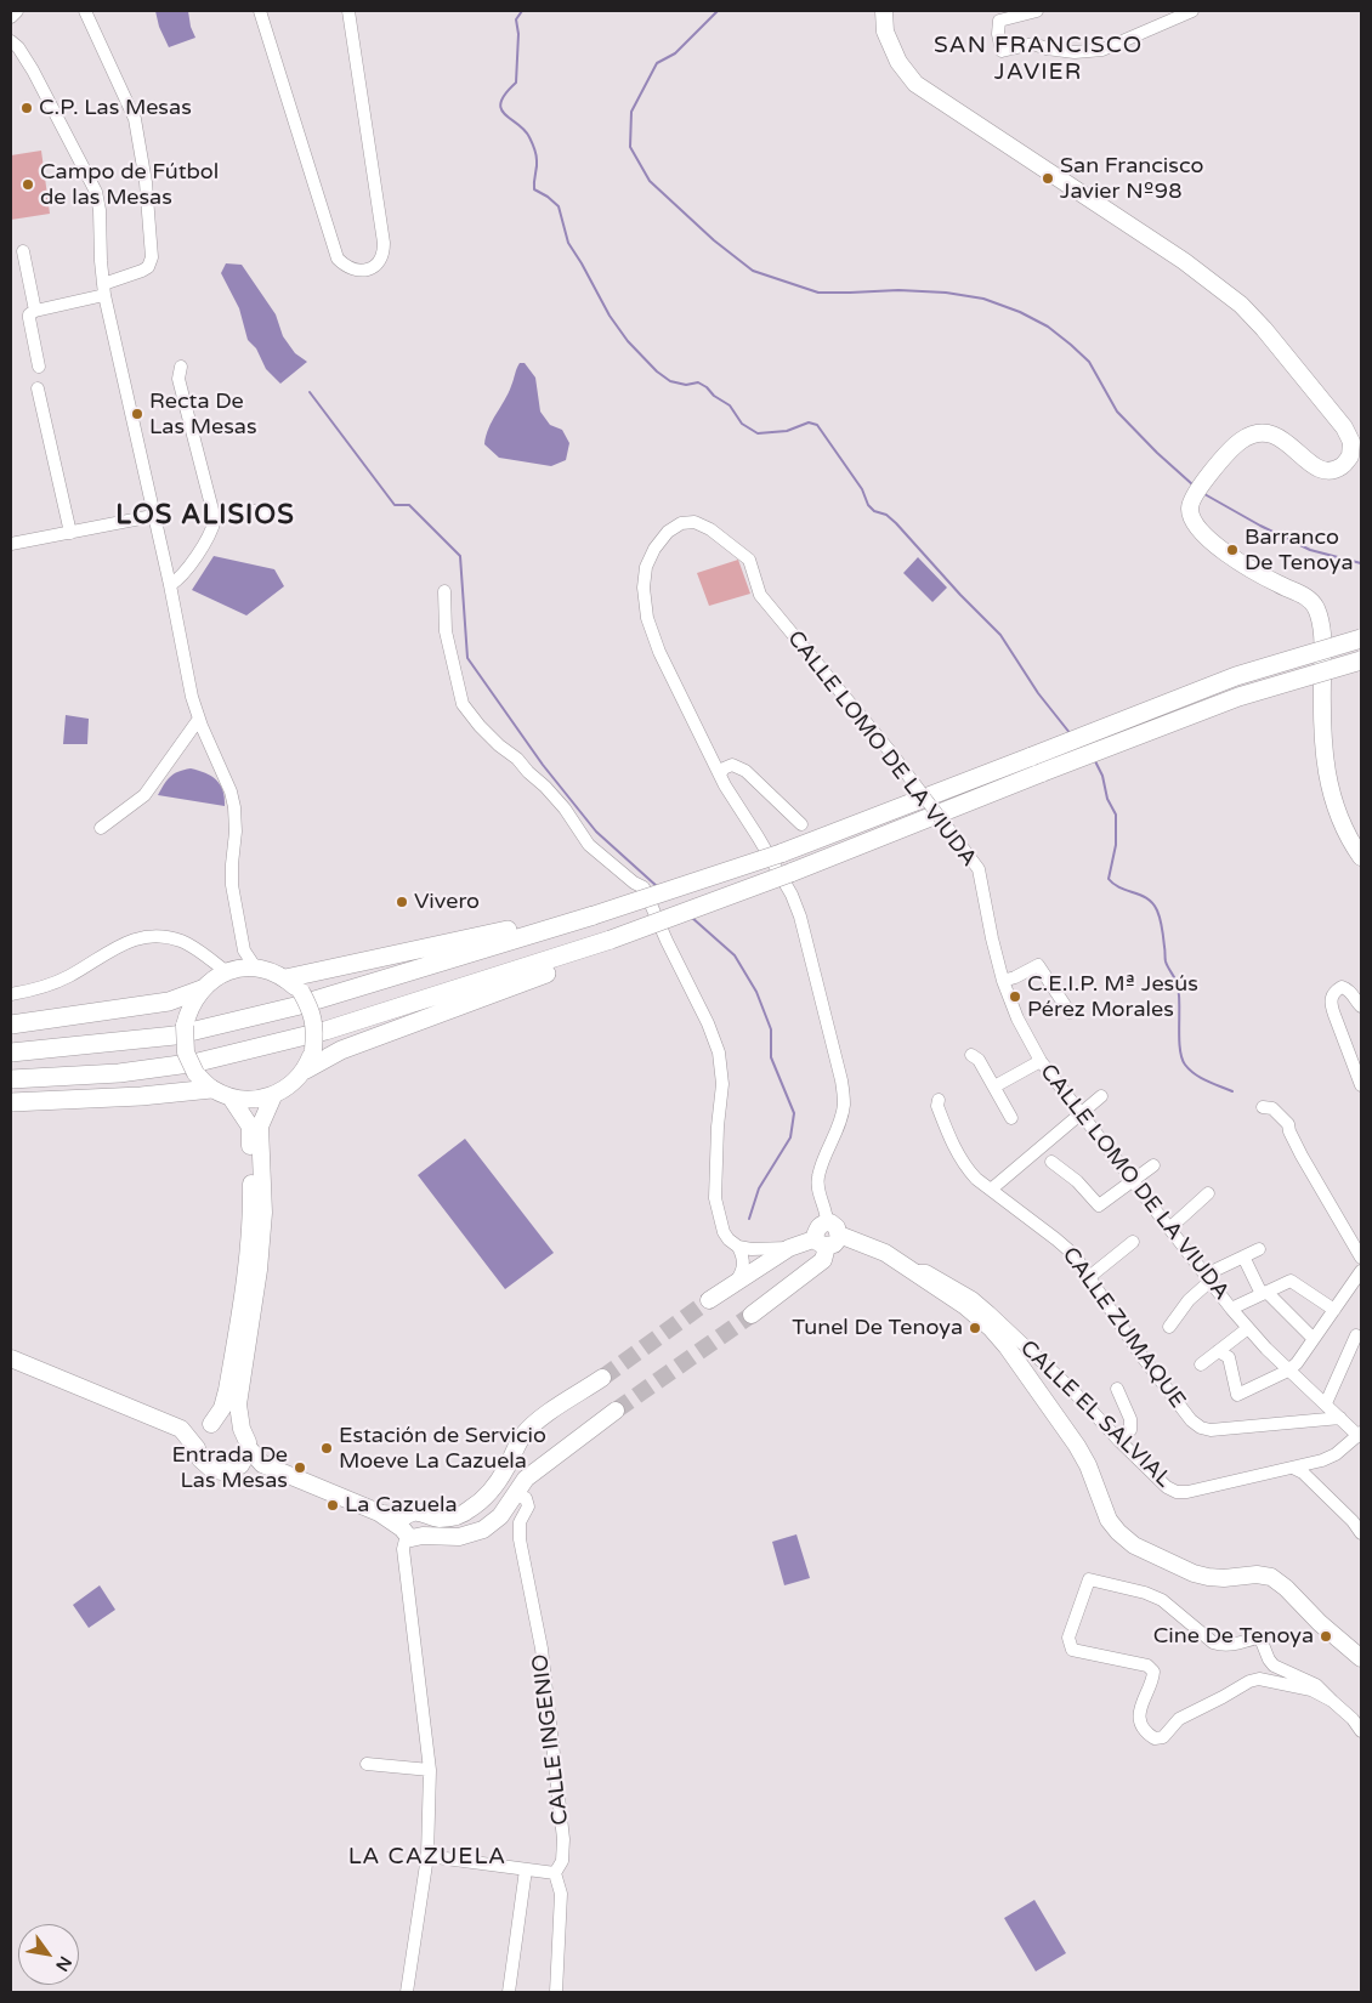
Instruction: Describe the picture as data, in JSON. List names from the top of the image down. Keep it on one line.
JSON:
{"streets":{"street":["CALLE LOMO DE LA VIUDA","CALLE ZUMAQUE","CALLE EL SALVIAL","CALLE INGENIO"]},"crossings":[["CALLE LOMO DE LA VIUDA","CALLE ZUMAQUE"],["CALLE LOMO DE LA VIUDA","CALLE EL SALVIAL"]],"districts":["SAN FRANCISCO JAVIER","LOS ALISIOS","LA CAZUELA"],"places":["C.P. Las Mesas","San Francisco Javier Nº98","Campo de Fútbol de las Mesas","Recta De Las Mesas","Barranco De Tenoya","Vivero","C.E.I.P. Mª Jesús Pérez Morales","Tunel De Tenoya","Estación de Servicio Moeve La Cazuela","Entrada De Las Mesas","La Cazuela","Cine De Tenoya"],"north":"bottom right"}
